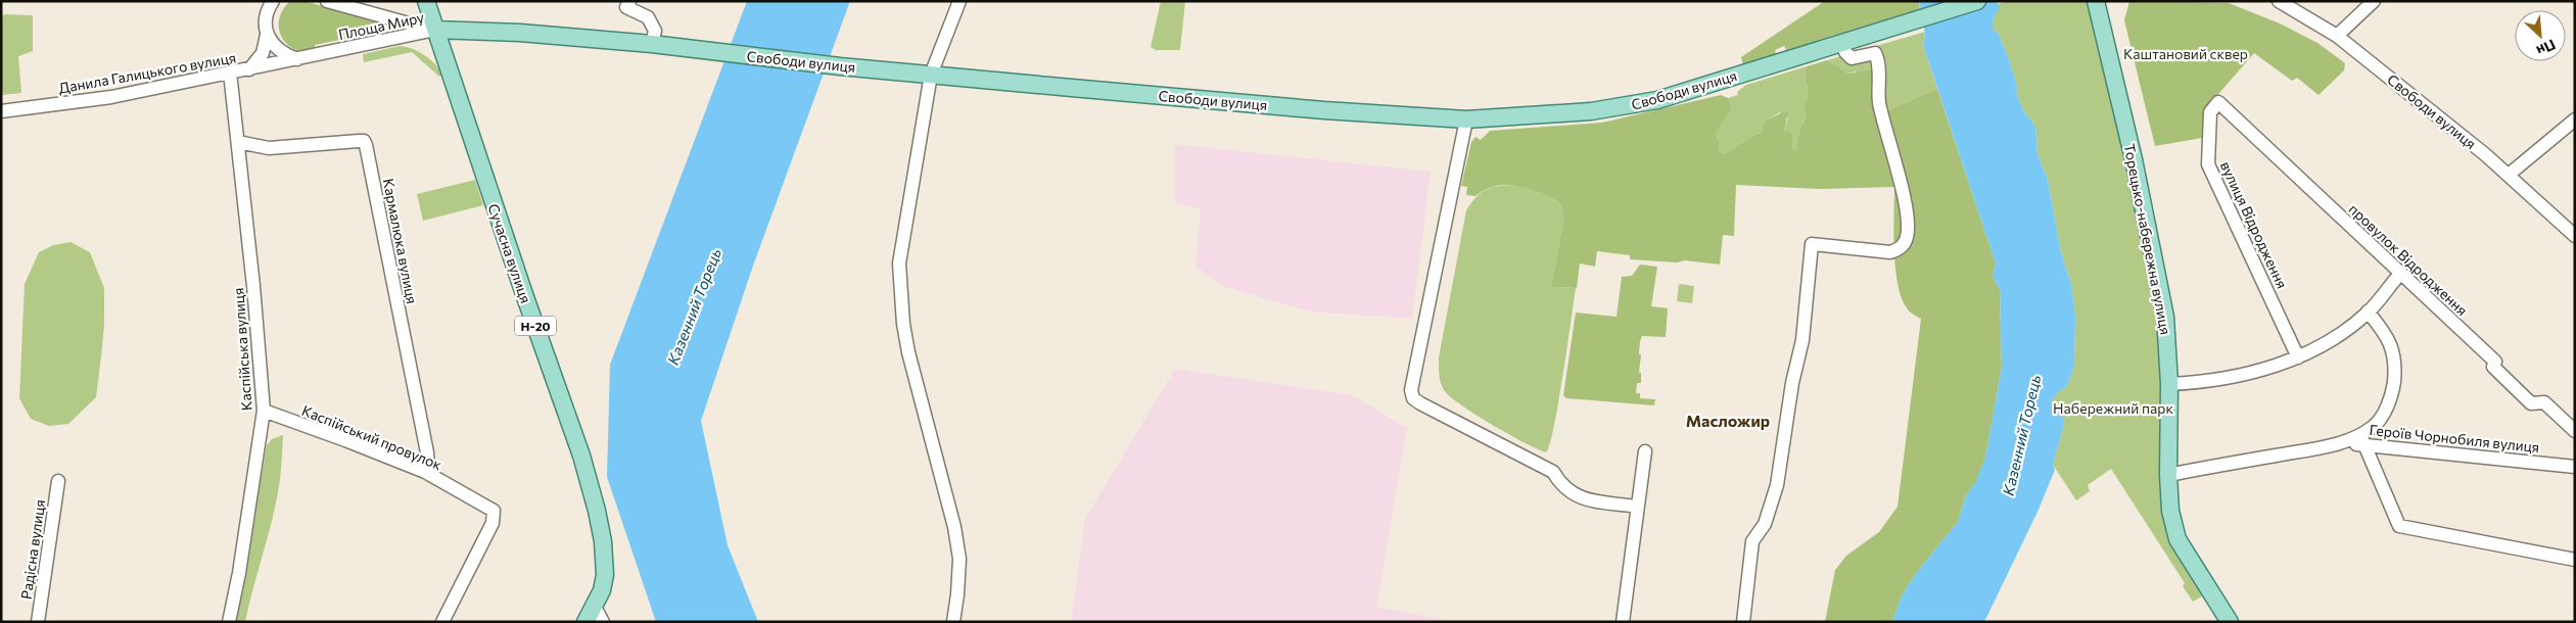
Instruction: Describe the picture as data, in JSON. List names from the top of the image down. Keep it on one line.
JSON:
{"streets":{"main road":["Свободи вулиця","Торецько-набережна вулиця","Сучасна вулиця","Н-20"],"street":["Площа Миру","Данила Галицького вулиця","вулиця Відродження","Кармалюка вулиця","провулок Відродження","Каспійська вулиця","Каспійський провулок","Героїв Чорнобиля вулиця","Радісна вулиця"]},"crossings":[["Площа Миру","Свободи вулиця"],["Площа Миру","Данила Галицького вулиця"],["Площа Миру","Сучасна вулиця"],["Площа Миру","Н-20"],["Свободи вулиця","Сучасна вулиця"],["Свободи вулиця","Н-20"],["Данила Галицького вулиця","Каспійська вулиця"],["вулиця Відродження","провулок Відродження"],["Кармалюка вулиця","Каспійська вулиця"],["Кармалюка вулиця","Каспійський провулок"],["Сучасна вулиця","Н-20"],["Каспійська вулиця","Каспійський провулок"]],"districts":["Масложир"],"water":["Казенний Торець"],"parks":["Каштановий сквер","Набережний парк"],"north":"bottom right"}
